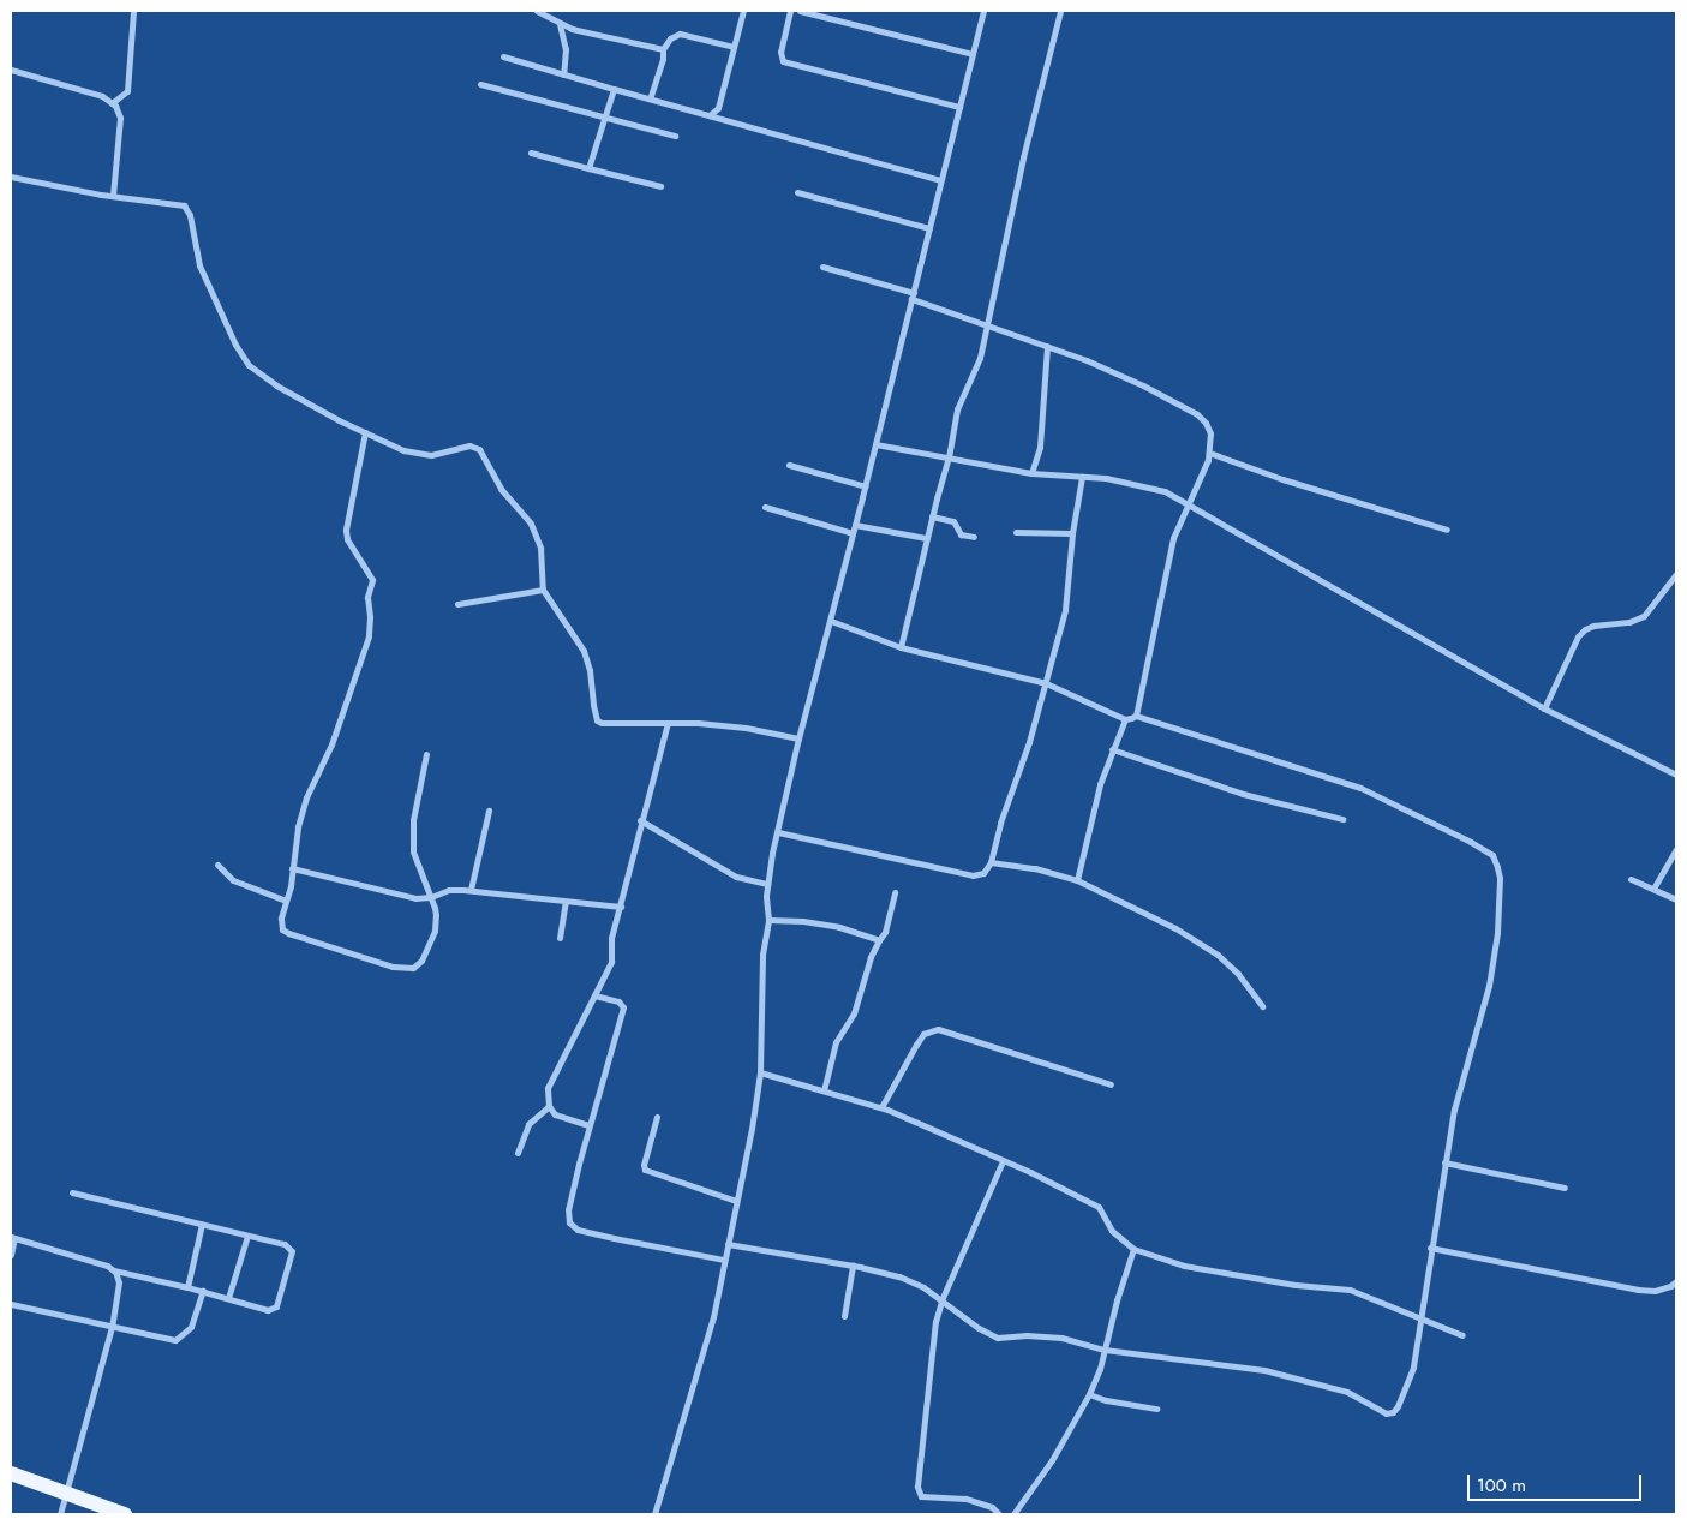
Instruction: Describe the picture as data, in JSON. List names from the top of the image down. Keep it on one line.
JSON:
{"scale_bar":"100 m"}
